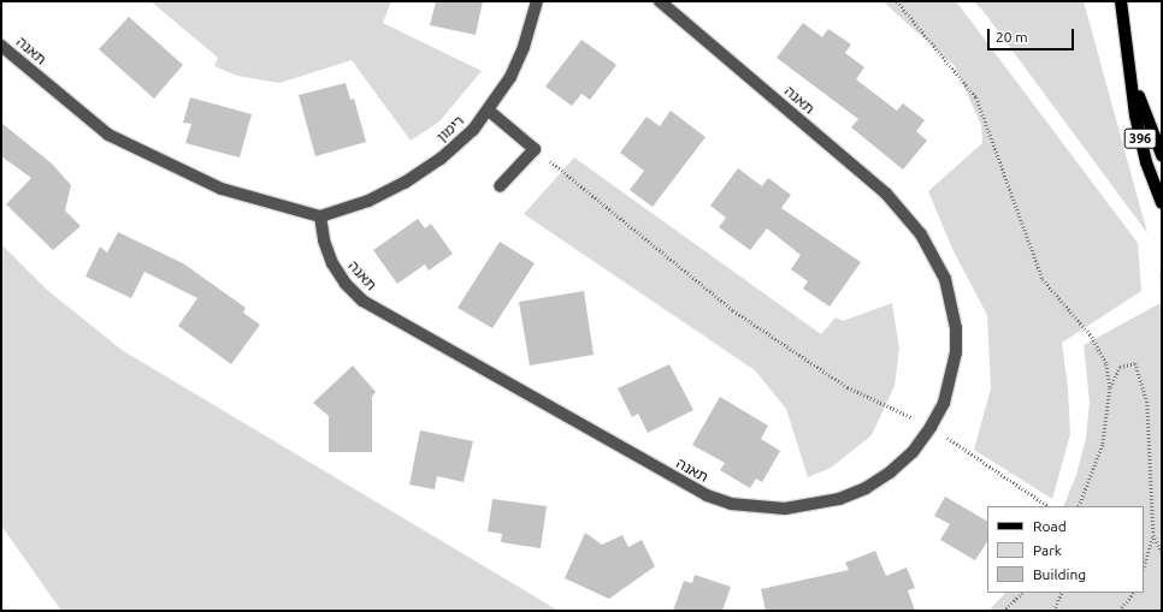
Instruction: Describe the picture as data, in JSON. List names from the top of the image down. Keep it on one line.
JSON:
{"streets":{"main road":["396"],"street":["תאנה","רימון"]},"crossings":[["תאנה","רימון"]],"legend":["Road","Park","Building"],"scale_bar":"20 m"}
